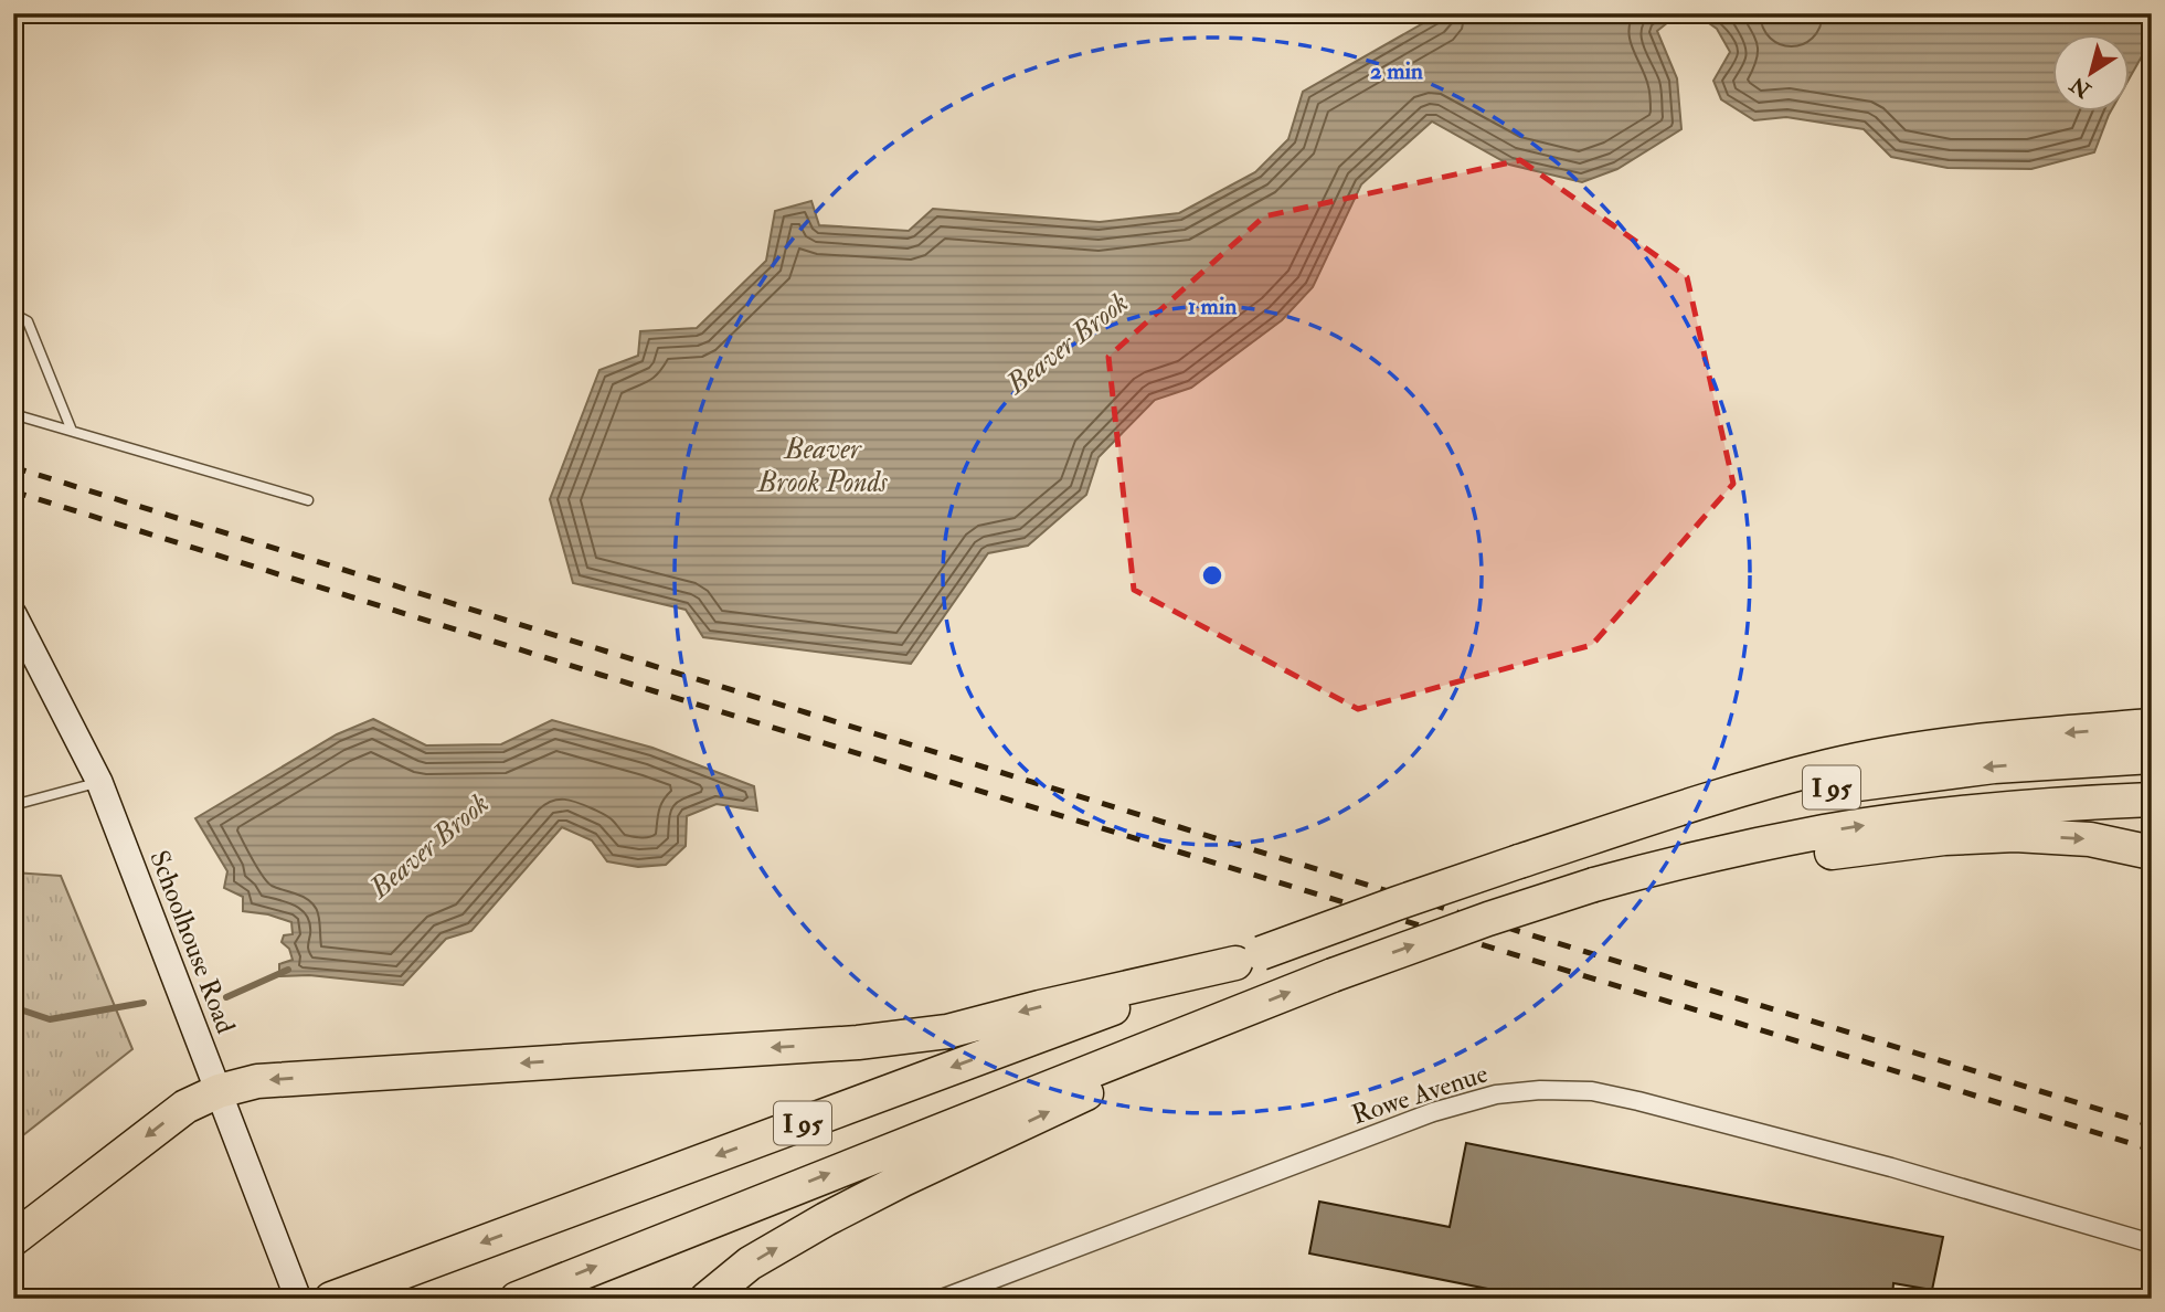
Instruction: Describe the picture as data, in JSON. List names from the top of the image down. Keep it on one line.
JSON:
{"streets":{"highway":["I 95"],"main road":["Schoolhouse Road"],"street":["Rowe Avenue"]},"water":["Beaver Brook","Beaver Brook Ponds"],"north":"bottom left","rings":["2 min","1 min"]}
